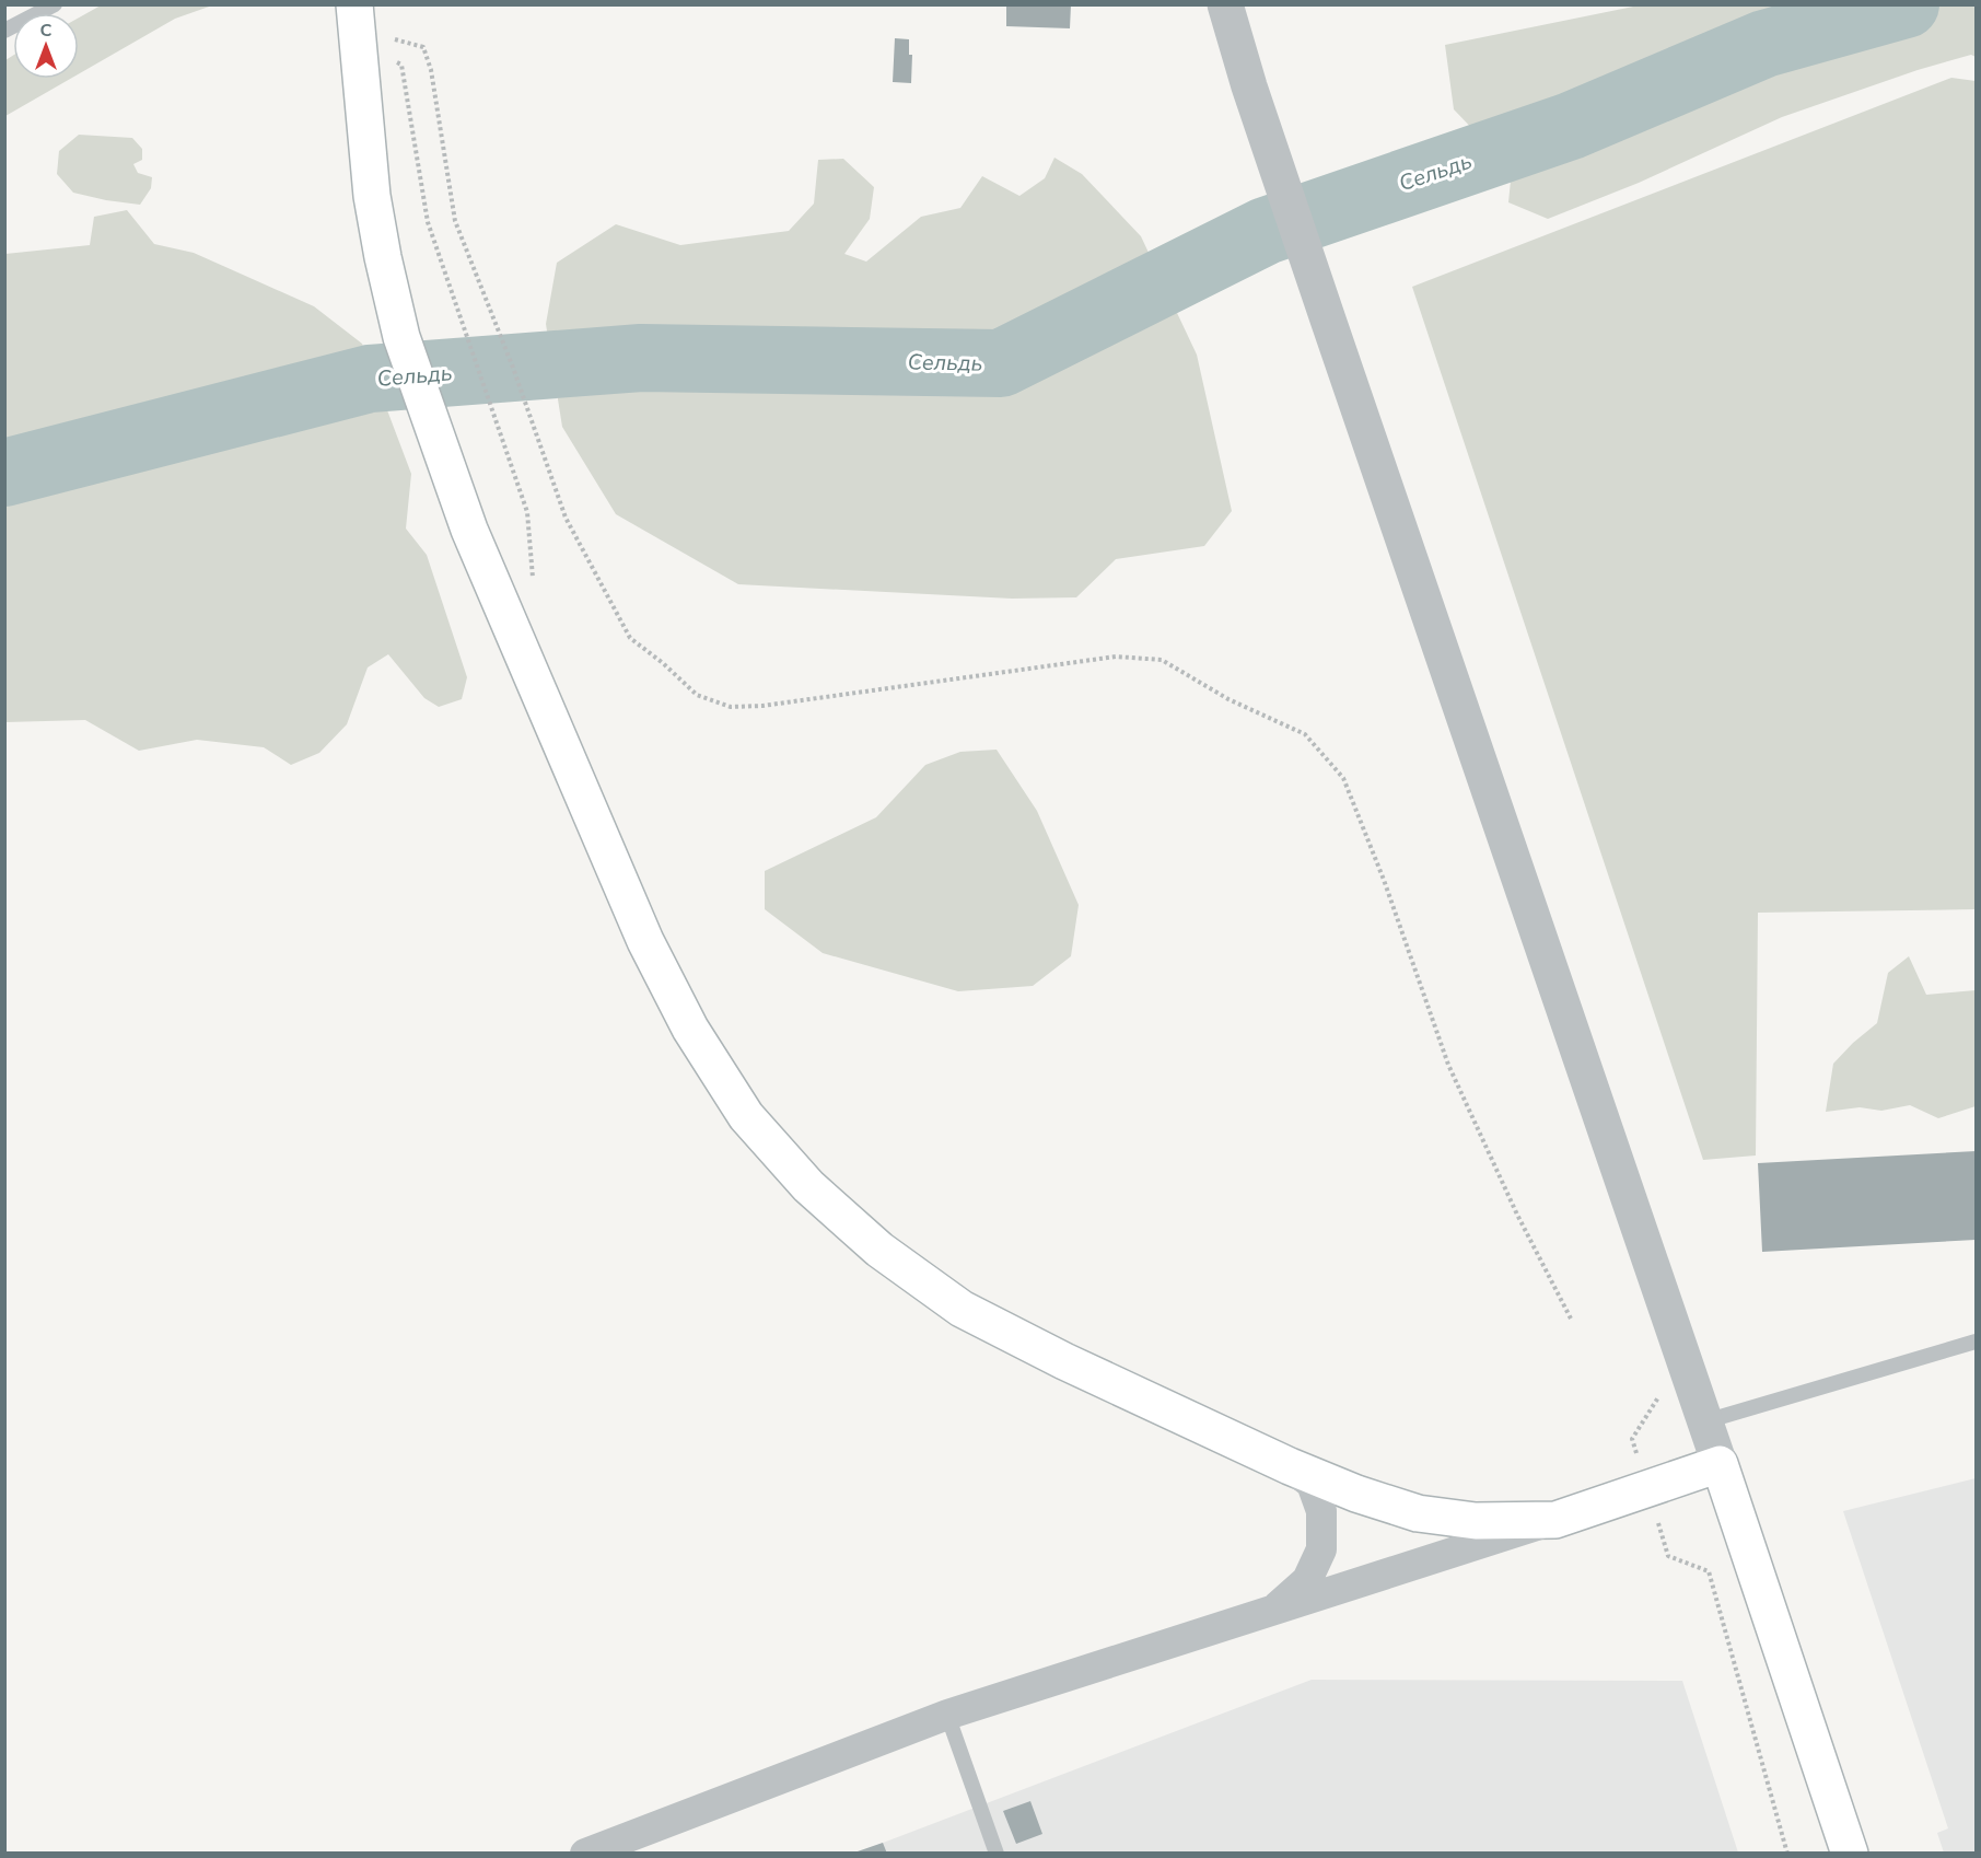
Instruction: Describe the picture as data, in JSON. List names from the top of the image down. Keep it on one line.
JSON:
{"water":["Сельдь"],"north":"top"}
